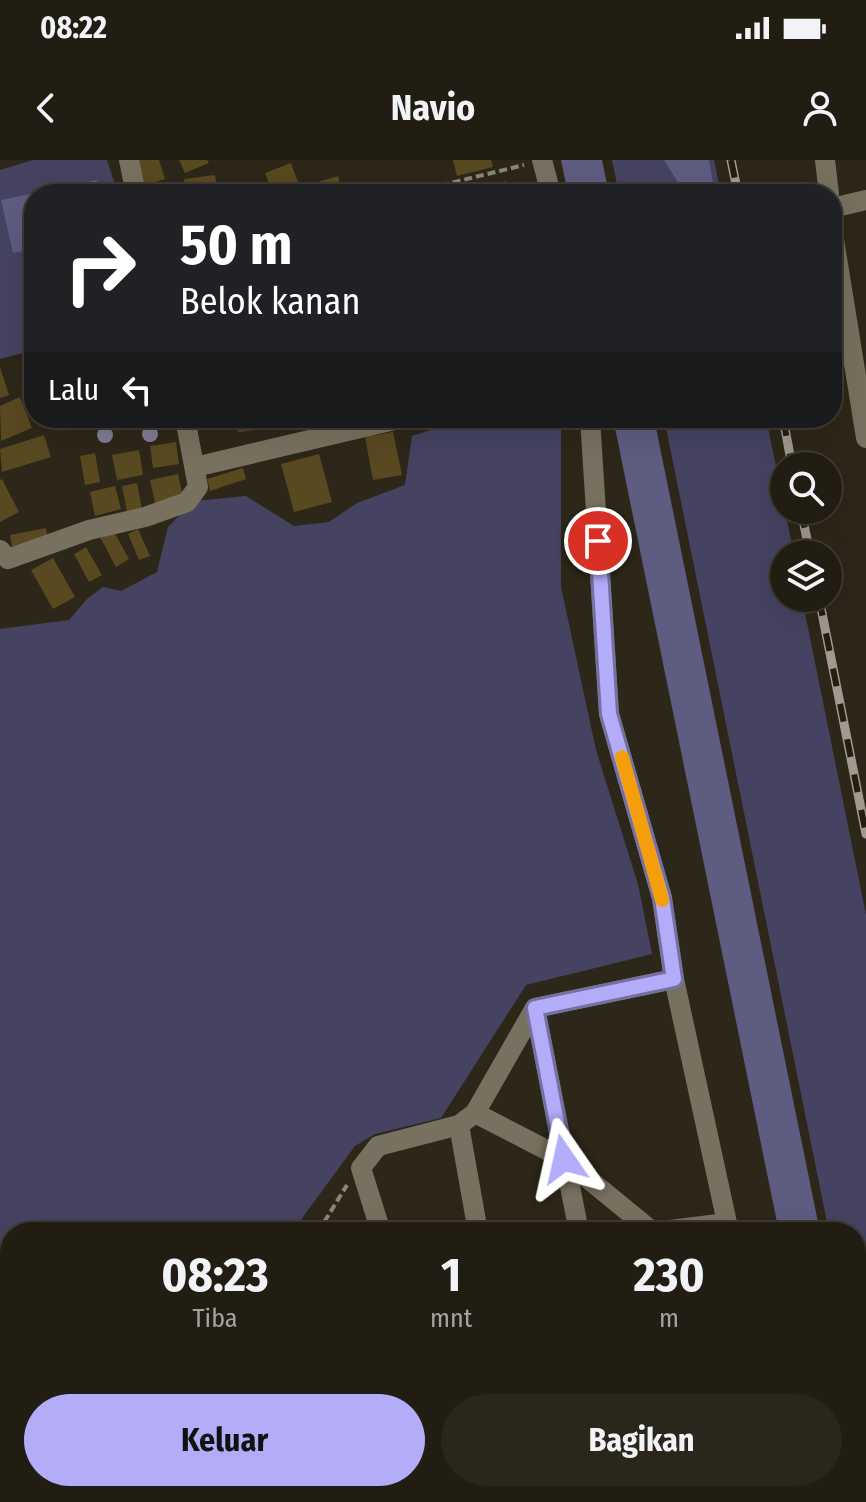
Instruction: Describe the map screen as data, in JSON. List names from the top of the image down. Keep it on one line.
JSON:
{"page":{"status":"08:22","header":"Navio","turn":["50 m","Belok kanan"],"then":"Lalu","eta":["08:23","Tiba","1","mnt","230","m"],"buttons":["Keluar","Bagikan"]}}
